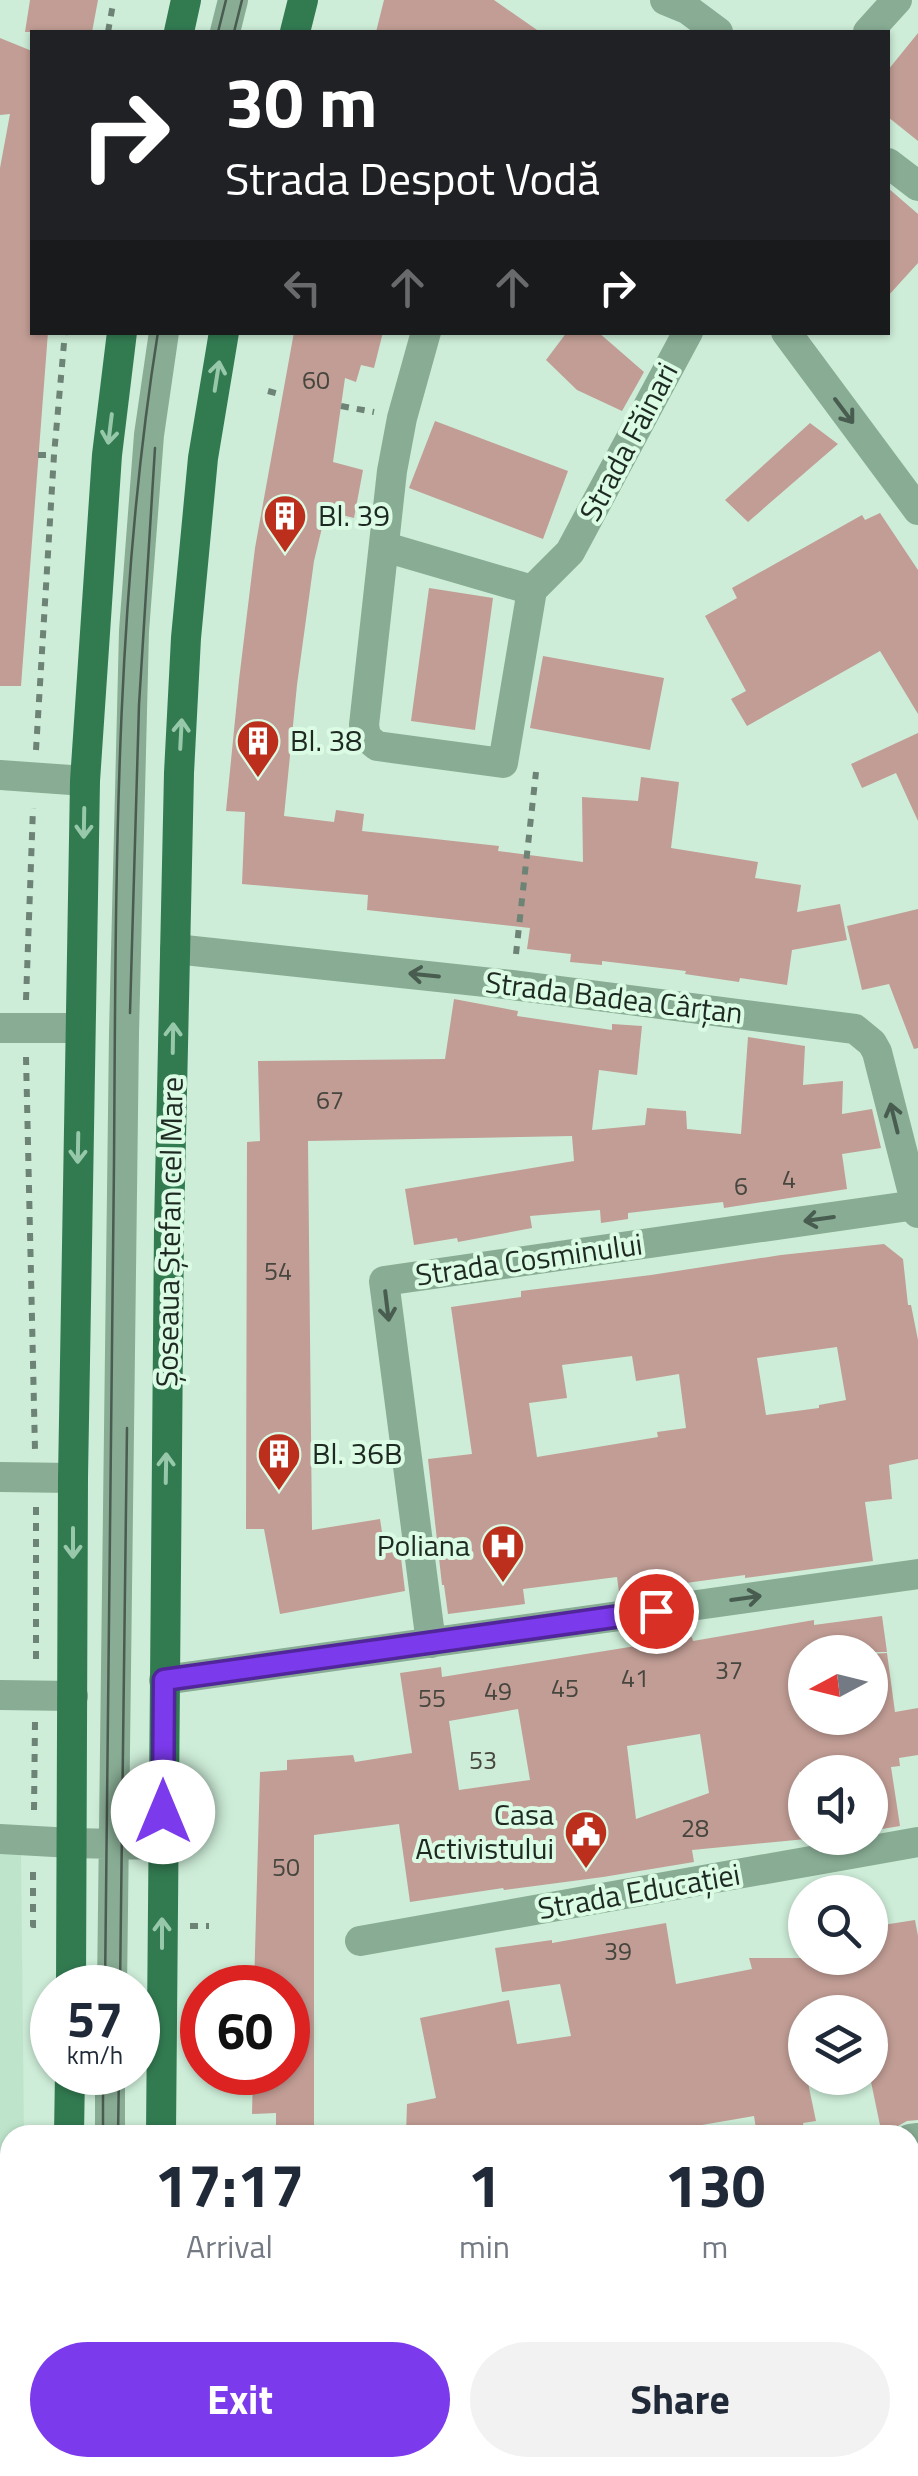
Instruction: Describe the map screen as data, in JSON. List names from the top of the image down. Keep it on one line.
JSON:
{"streets":{"main road":["Șoseaua Ștefan cel Mare"],"street":["Strada Făinari","Strada Badea Cârțan","Strada Cosminului","Strada Educației"]},"crossings":[["Strada Badea Cârțan","Șoseaua Ștefan cel Mare"],["Strada Badea Cârțan","Strada Cosminului"]],"one_way":["Strada Badea Cârțan"],"places":{"building":["Bl. 39","Bl. 38","Bl. 36B"],"hospital":["Poliana"],"public building":["Casa Activistului"]},"house_numbers":["60","67","4","6","54","37","41","45","49","55","53","28","50","39"],"north":"left","page":{"turn":["30 m","Strada Despot Vodă"],"speed":"57 km/h","limit":"60","eta":["17:17","Arrival","1","min","130","m"],"buttons":["Exit","Share"]}}
